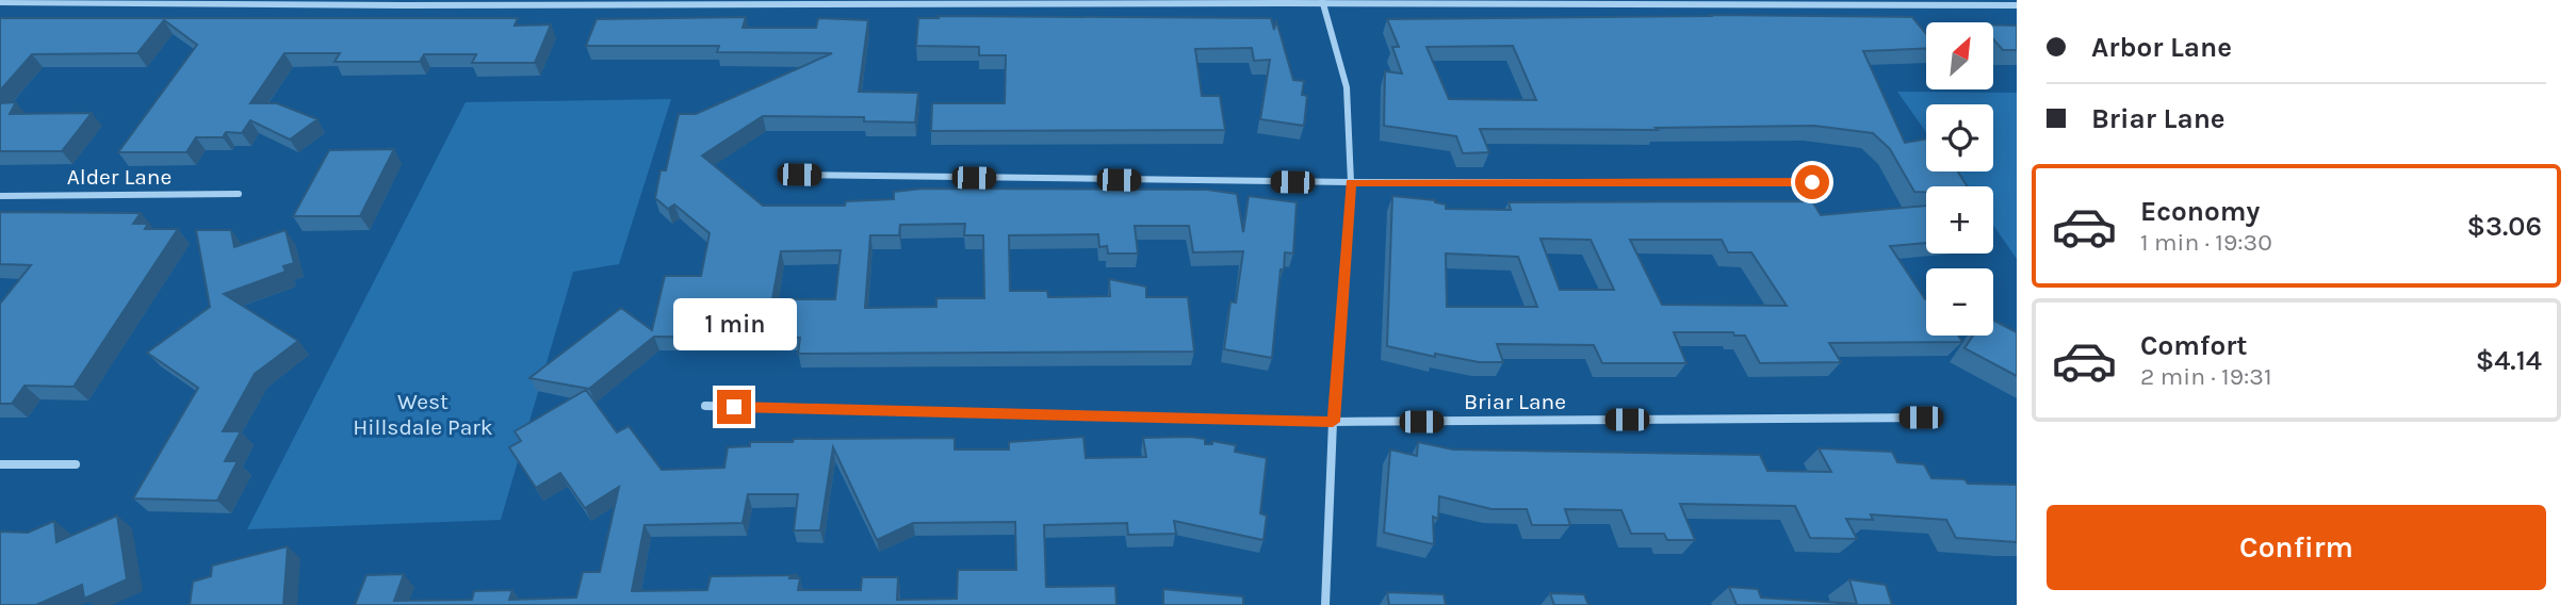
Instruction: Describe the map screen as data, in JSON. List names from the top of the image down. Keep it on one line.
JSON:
{"streets":{"street":["Alder Lane","Briar Lane"]},"parks":["West Hillsdale Park"],"north":"top right","page":{"banner":["Arbor Lane","Briar Lane"],"map_buttons":["+","−"],"list":[{"name":"Economy","note":"1 min · 19:30","value":"$3.06"},{"name":"Comfort","note":"2 min · 19:31","value":"$4.14"}],"bubble":"1 min","buttons":"Confirm"}}
